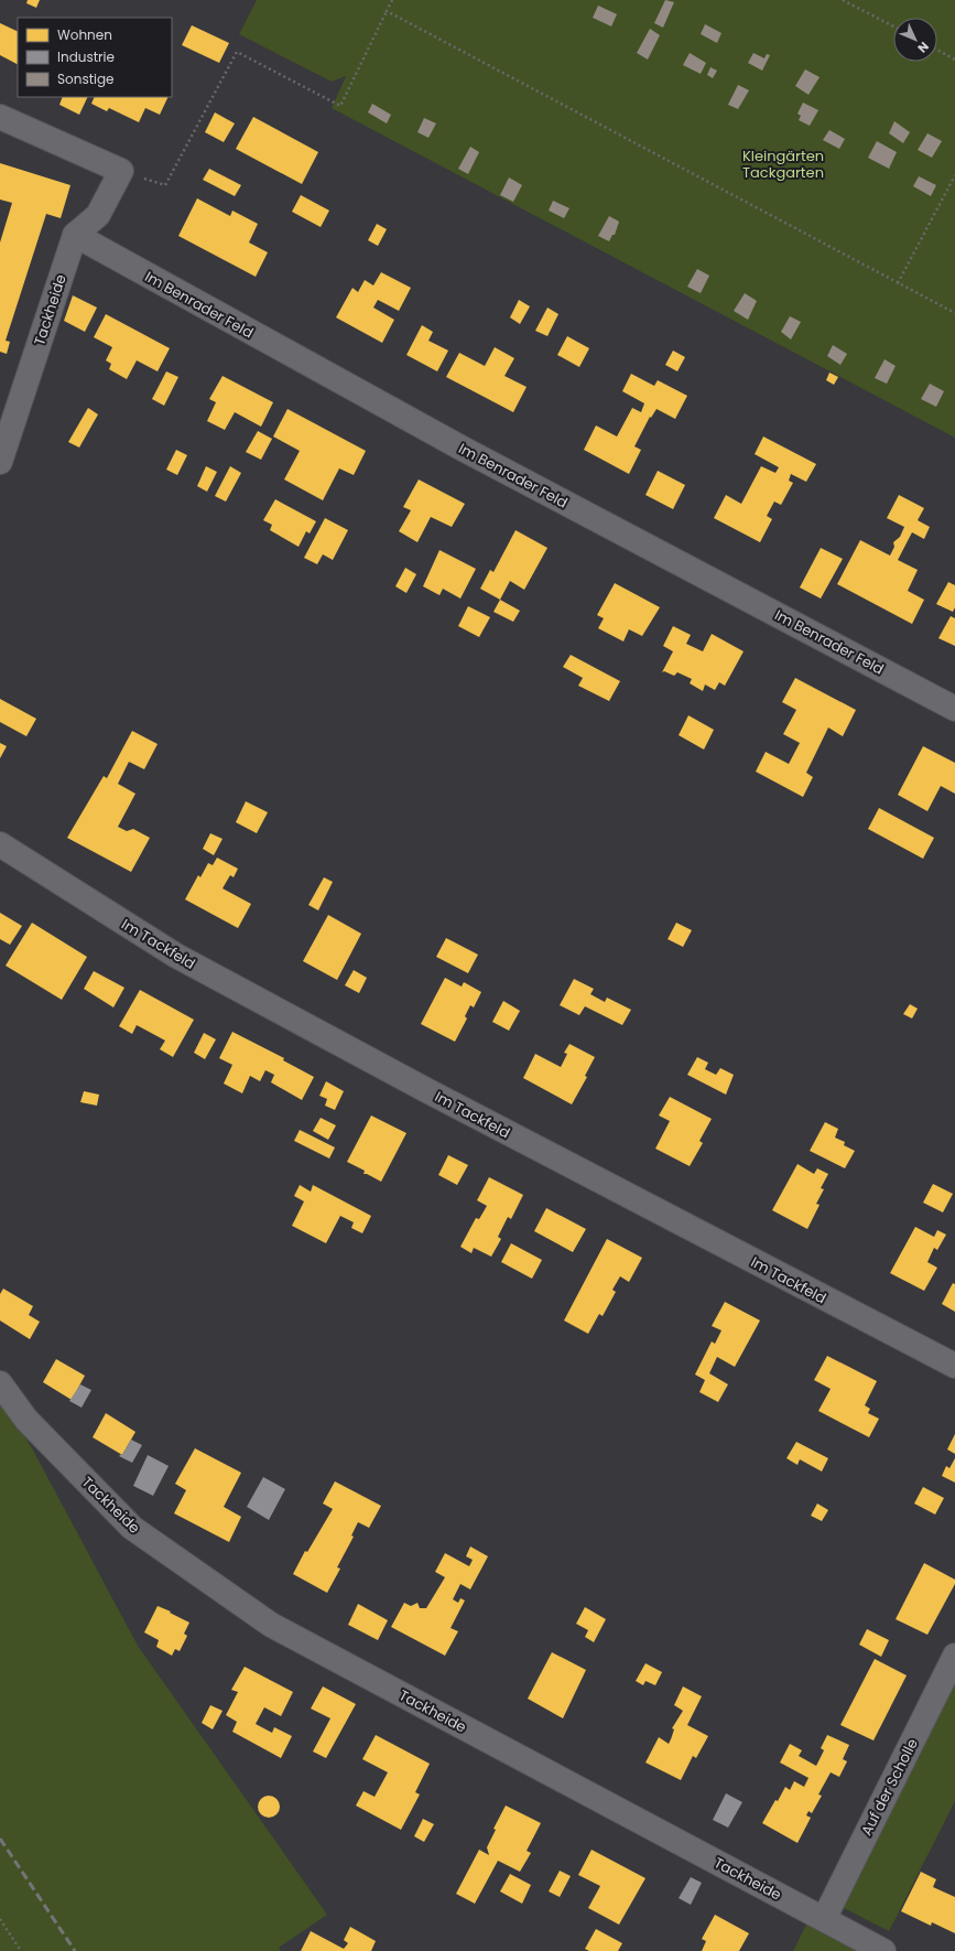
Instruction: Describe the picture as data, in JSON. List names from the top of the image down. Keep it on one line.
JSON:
{"streets":{"street":["Im Benrader Feld","Tackheide","Im Tackfeld","Auf der Scholle"]},"crossings":[["Im Benrader Feld","Tackheide"],["Tackheide","Auf der Scholle"]],"parks":["Kleingärten Tackgarten"],"legend":["Wohnen","Industrie","Sonstige"],"north":"bottom right"}
